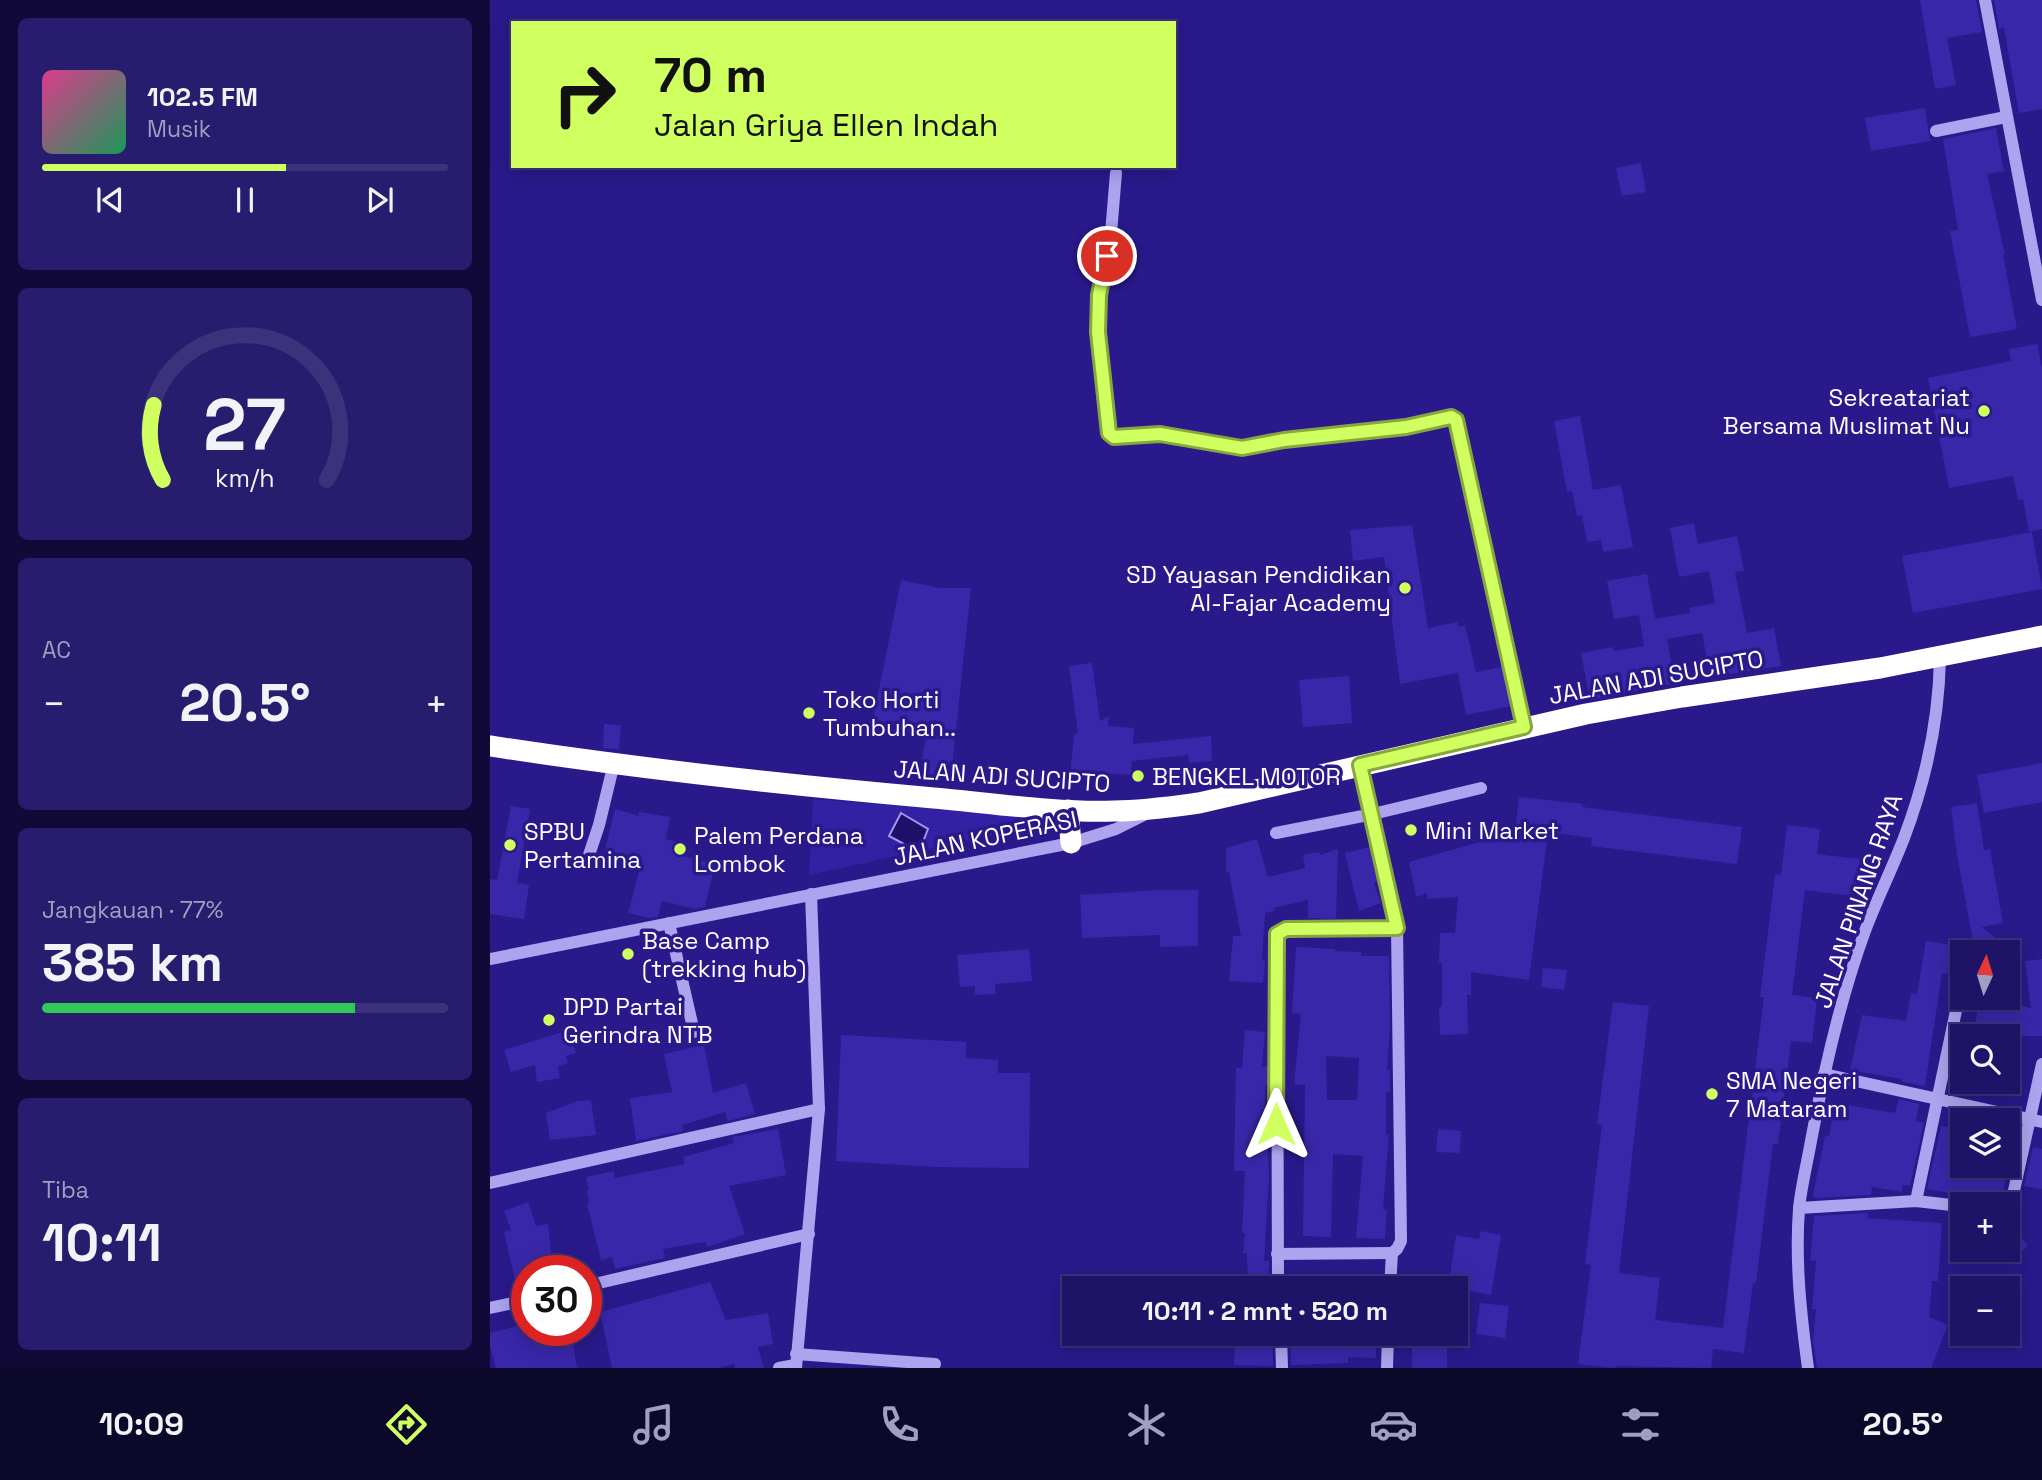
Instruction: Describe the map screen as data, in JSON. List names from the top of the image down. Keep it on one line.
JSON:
{"streets":{"highway":["JALAN ADI SUCIPTO"],"street":["JALAN KOPERASI","JALAN PINANG RAYA"]},"crossings":[["JALAN ADI SUCIPTO","JALAN KOPERASI"],["JALAN ADI SUCIPTO","JALAN PINANG RAYA"]],"places":["Sekreatariat Bersama Muslimat Nu","SD Yayasan Pendidikan Al-Fajar Academy","Toko Horti Tumbuhan..","BENGKEL MOTOR","Mini Market","SPBU Pertamina","Palem Perdana Lombok","Base Camp (trekking hub)","DPD Partai Gerindra NTB","SMA Negeri 7 Mataram"],"north":"top","page":{"turn":["70 m","Jalan Griya Ellen Indah"],"song":["102.5 FM","Musik"],"tile":["AC",["Jangkauan · 77%","385 km"],["Tiba","10:11"]],"heat":["−","20.5°","+"],"map_buttons":["+","−"],"limit":"30","trip":"10:11 · 2 mnt · 520 m","tabs":["10:09","20.5°"],"gauge":["27","km/h"]}}
